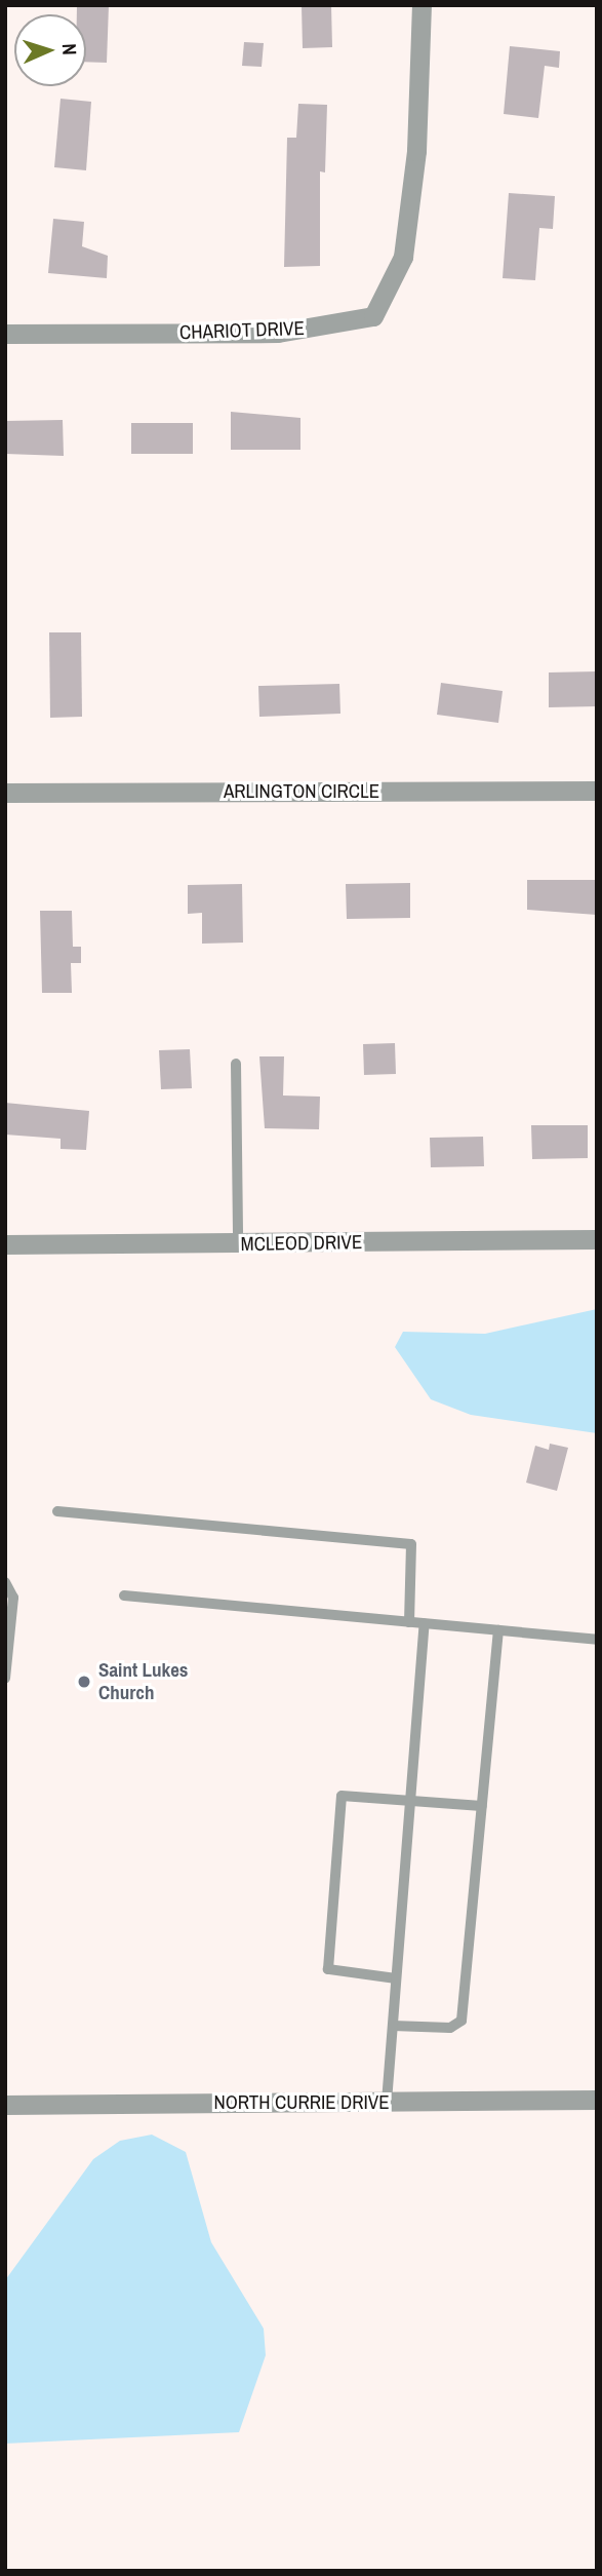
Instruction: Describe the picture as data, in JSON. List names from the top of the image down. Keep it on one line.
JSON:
{"streets":{"street":["CHARIOT DRIVE","ARLINGTON CIRCLE","MCLEOD DRIVE","NORTH CURRIE DRIVE"]},"places":["Saint Lukes Church"],"north":"right"}
